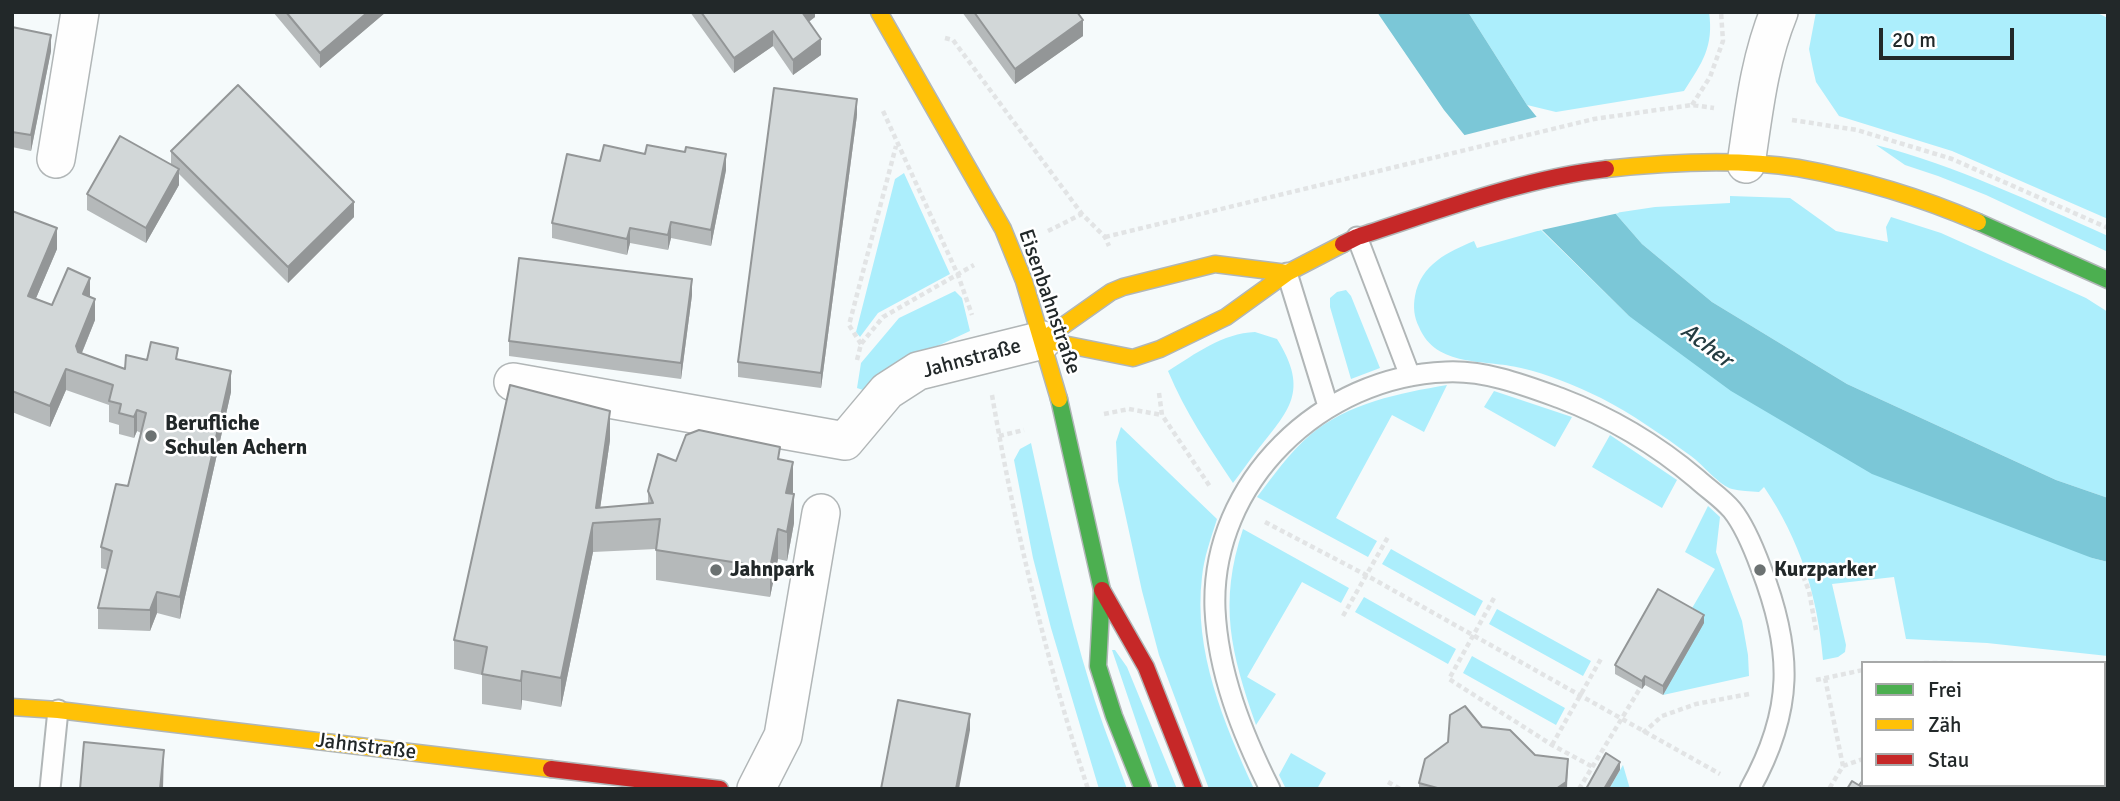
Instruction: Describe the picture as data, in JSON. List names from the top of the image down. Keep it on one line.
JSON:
{"streets":{"street":["Eisenbahnstraße","Jahnstraße"]},"crossings":[["Eisenbahnstraße","Jahnstraße"]],"water":["Acher"],"places":["Berufliche Schulen Achern","Jahnpark","Kurzparker"],"legend":["Frei","Zäh","Stau"],"scale_bar":"20 m"}
